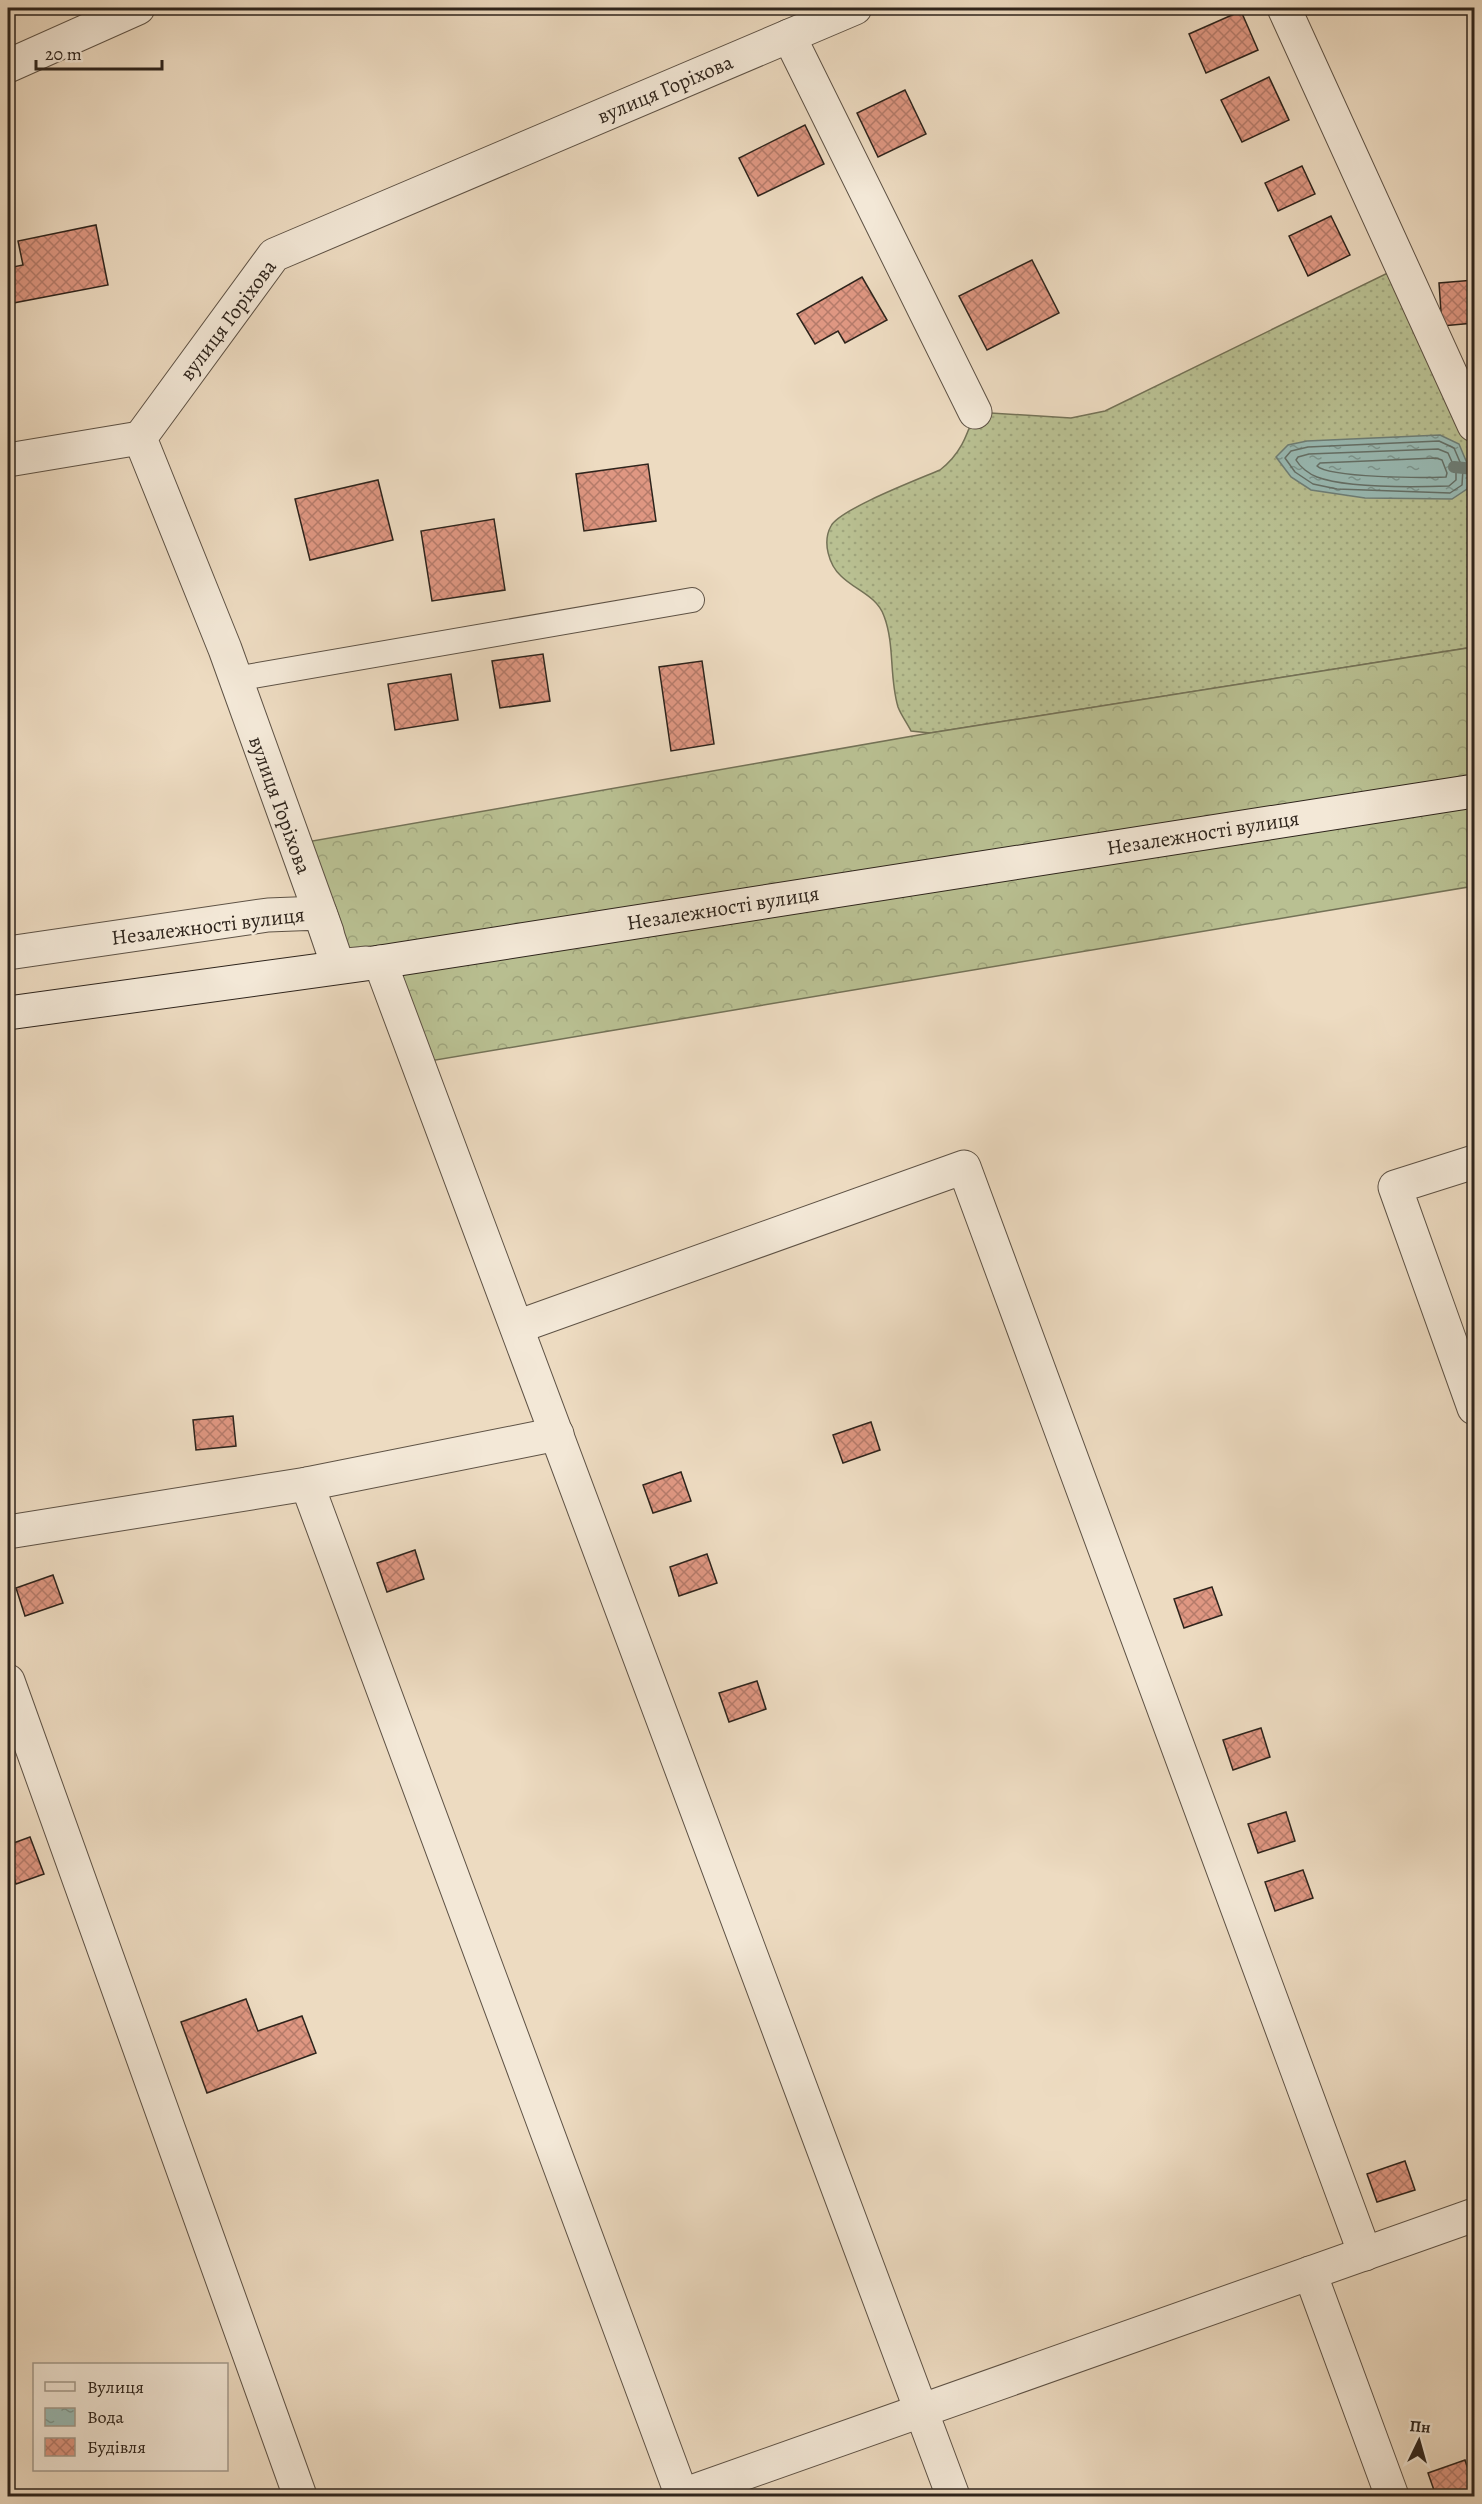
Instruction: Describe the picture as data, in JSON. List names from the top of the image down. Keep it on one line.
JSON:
{"streets":{"street":["вулиця Горіхова","Незалежності вулиця"]},"crossings":[["вулиця Горіхова","Незалежності вулиця"]],"legend":["Вулиця","Вода","Будівля"],"scale_bar":"20 m","north":"top"}
